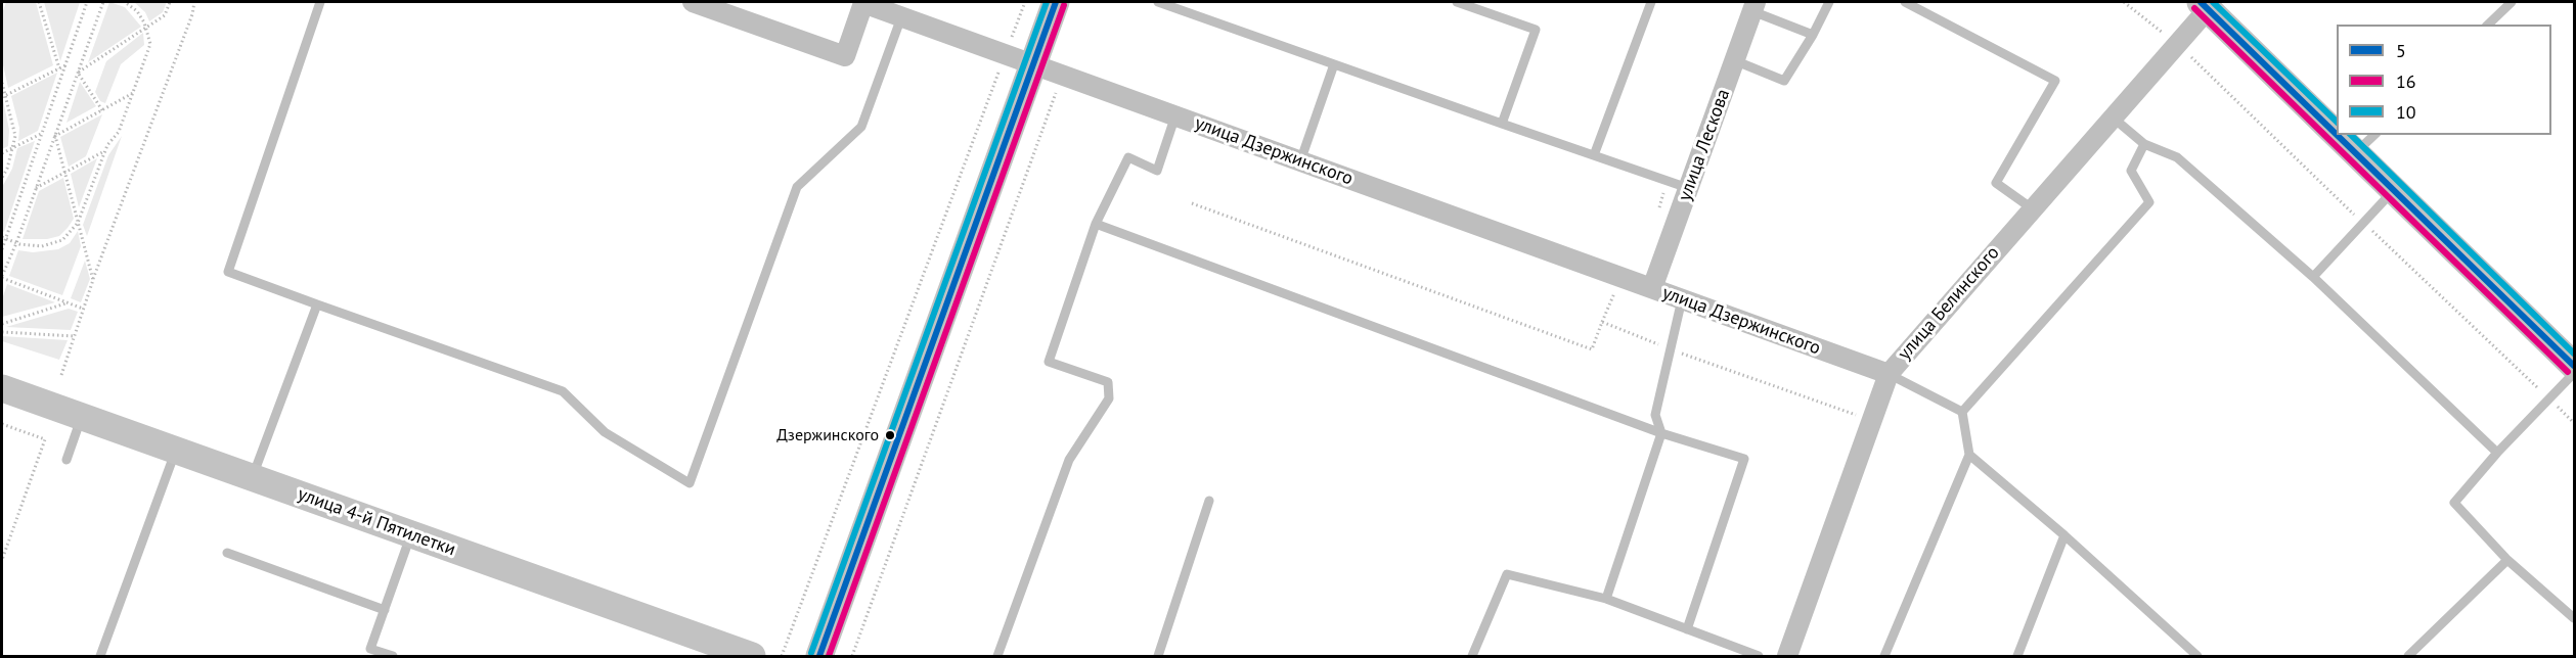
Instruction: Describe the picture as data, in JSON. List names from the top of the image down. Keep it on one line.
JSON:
{"streets":{"main road":["улица 4-й Пятилетки"],"street":["улица Лескова","улица Дзержинского","улица Белинского"]},"crossings":[["улица Лескова","улица Дзержинского"],["улица Дзержинского","улица Белинского"]],"places":["Дзержинского"],"lines":["transit line 5","transit line 10","transit line 16"],"legend":["5","16","10"]}
